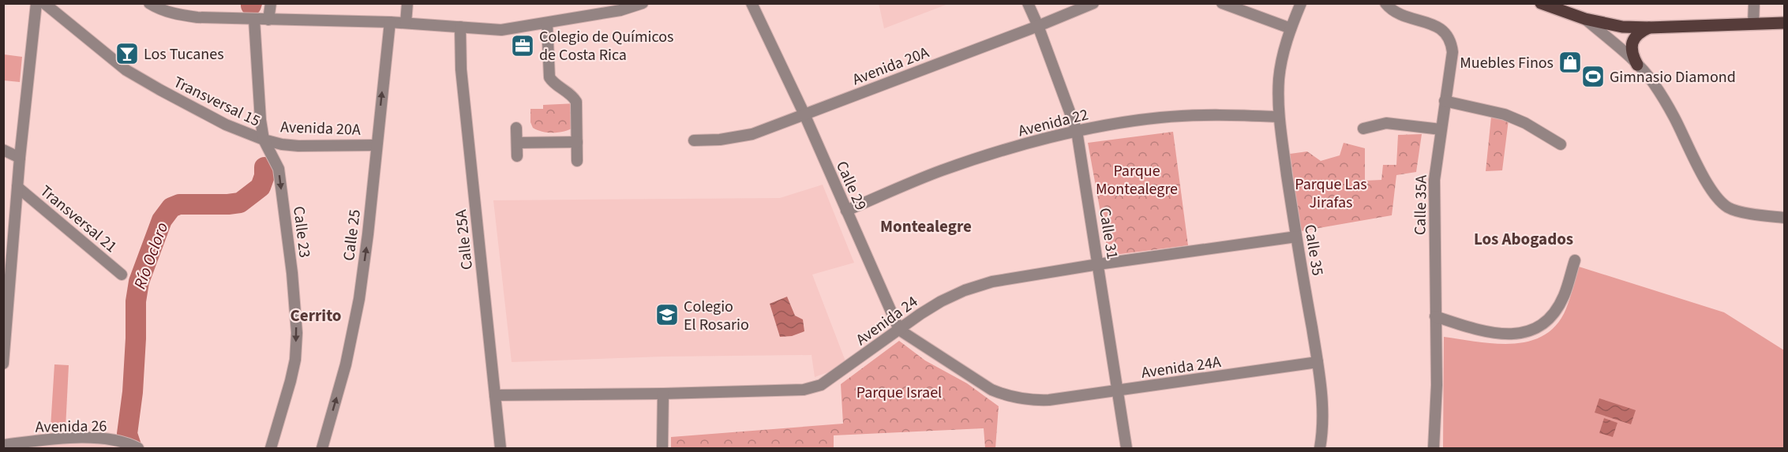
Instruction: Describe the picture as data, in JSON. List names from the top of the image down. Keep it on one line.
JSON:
{"streets":{"street":["Avenida 20A","Transversal 15","Avenida 22","Calle 29","Calle 35A","Transversal 21","Calle 23","Calle 31","Calle 25","Calle 25A","Calle 35","Avenida 24","Avenida 24A","Avenida 26"]},"crossings":[["Avenida 20A","Transversal 15"],["Avenida 20A","Calle 29"],["Avenida 20A","Calle 23"],["Avenida 20A","Calle 31"],["Avenida 20A","Calle 25"],["Transversal 15","Calle 23"],["Avenida 22","Calle 29"],["Avenida 22","Calle 31"],["Avenida 22","Calle 35"],["Calle 29","Avenida 24"],["Calle 29","Avenida 24A"],["Calle 31","Avenida 24"],["Calle 31","Avenida 24A"],["Calle 25A","Avenida 24"],["Calle 35","Avenida 24"],["Calle 35","Avenida 24A"],["Avenida 24","Avenida 24A"]],"one_way":["Calle 23","Calle 25"],"districts":["Montealegre","Los Abogados","Cerrito"],"water":["Río Ocloro"],"parks":["Parque Montealegre","Parque Las Jirafas","Parque Israel"],"places":{"office":["Colegio de Químicos de Costa Rica"],"bar":["Los Tucanes"],"shop":["Muebles Finos"],"sports":["Gimnasio Diamond"],"school or university":["Colegio El Rosario"]}}
